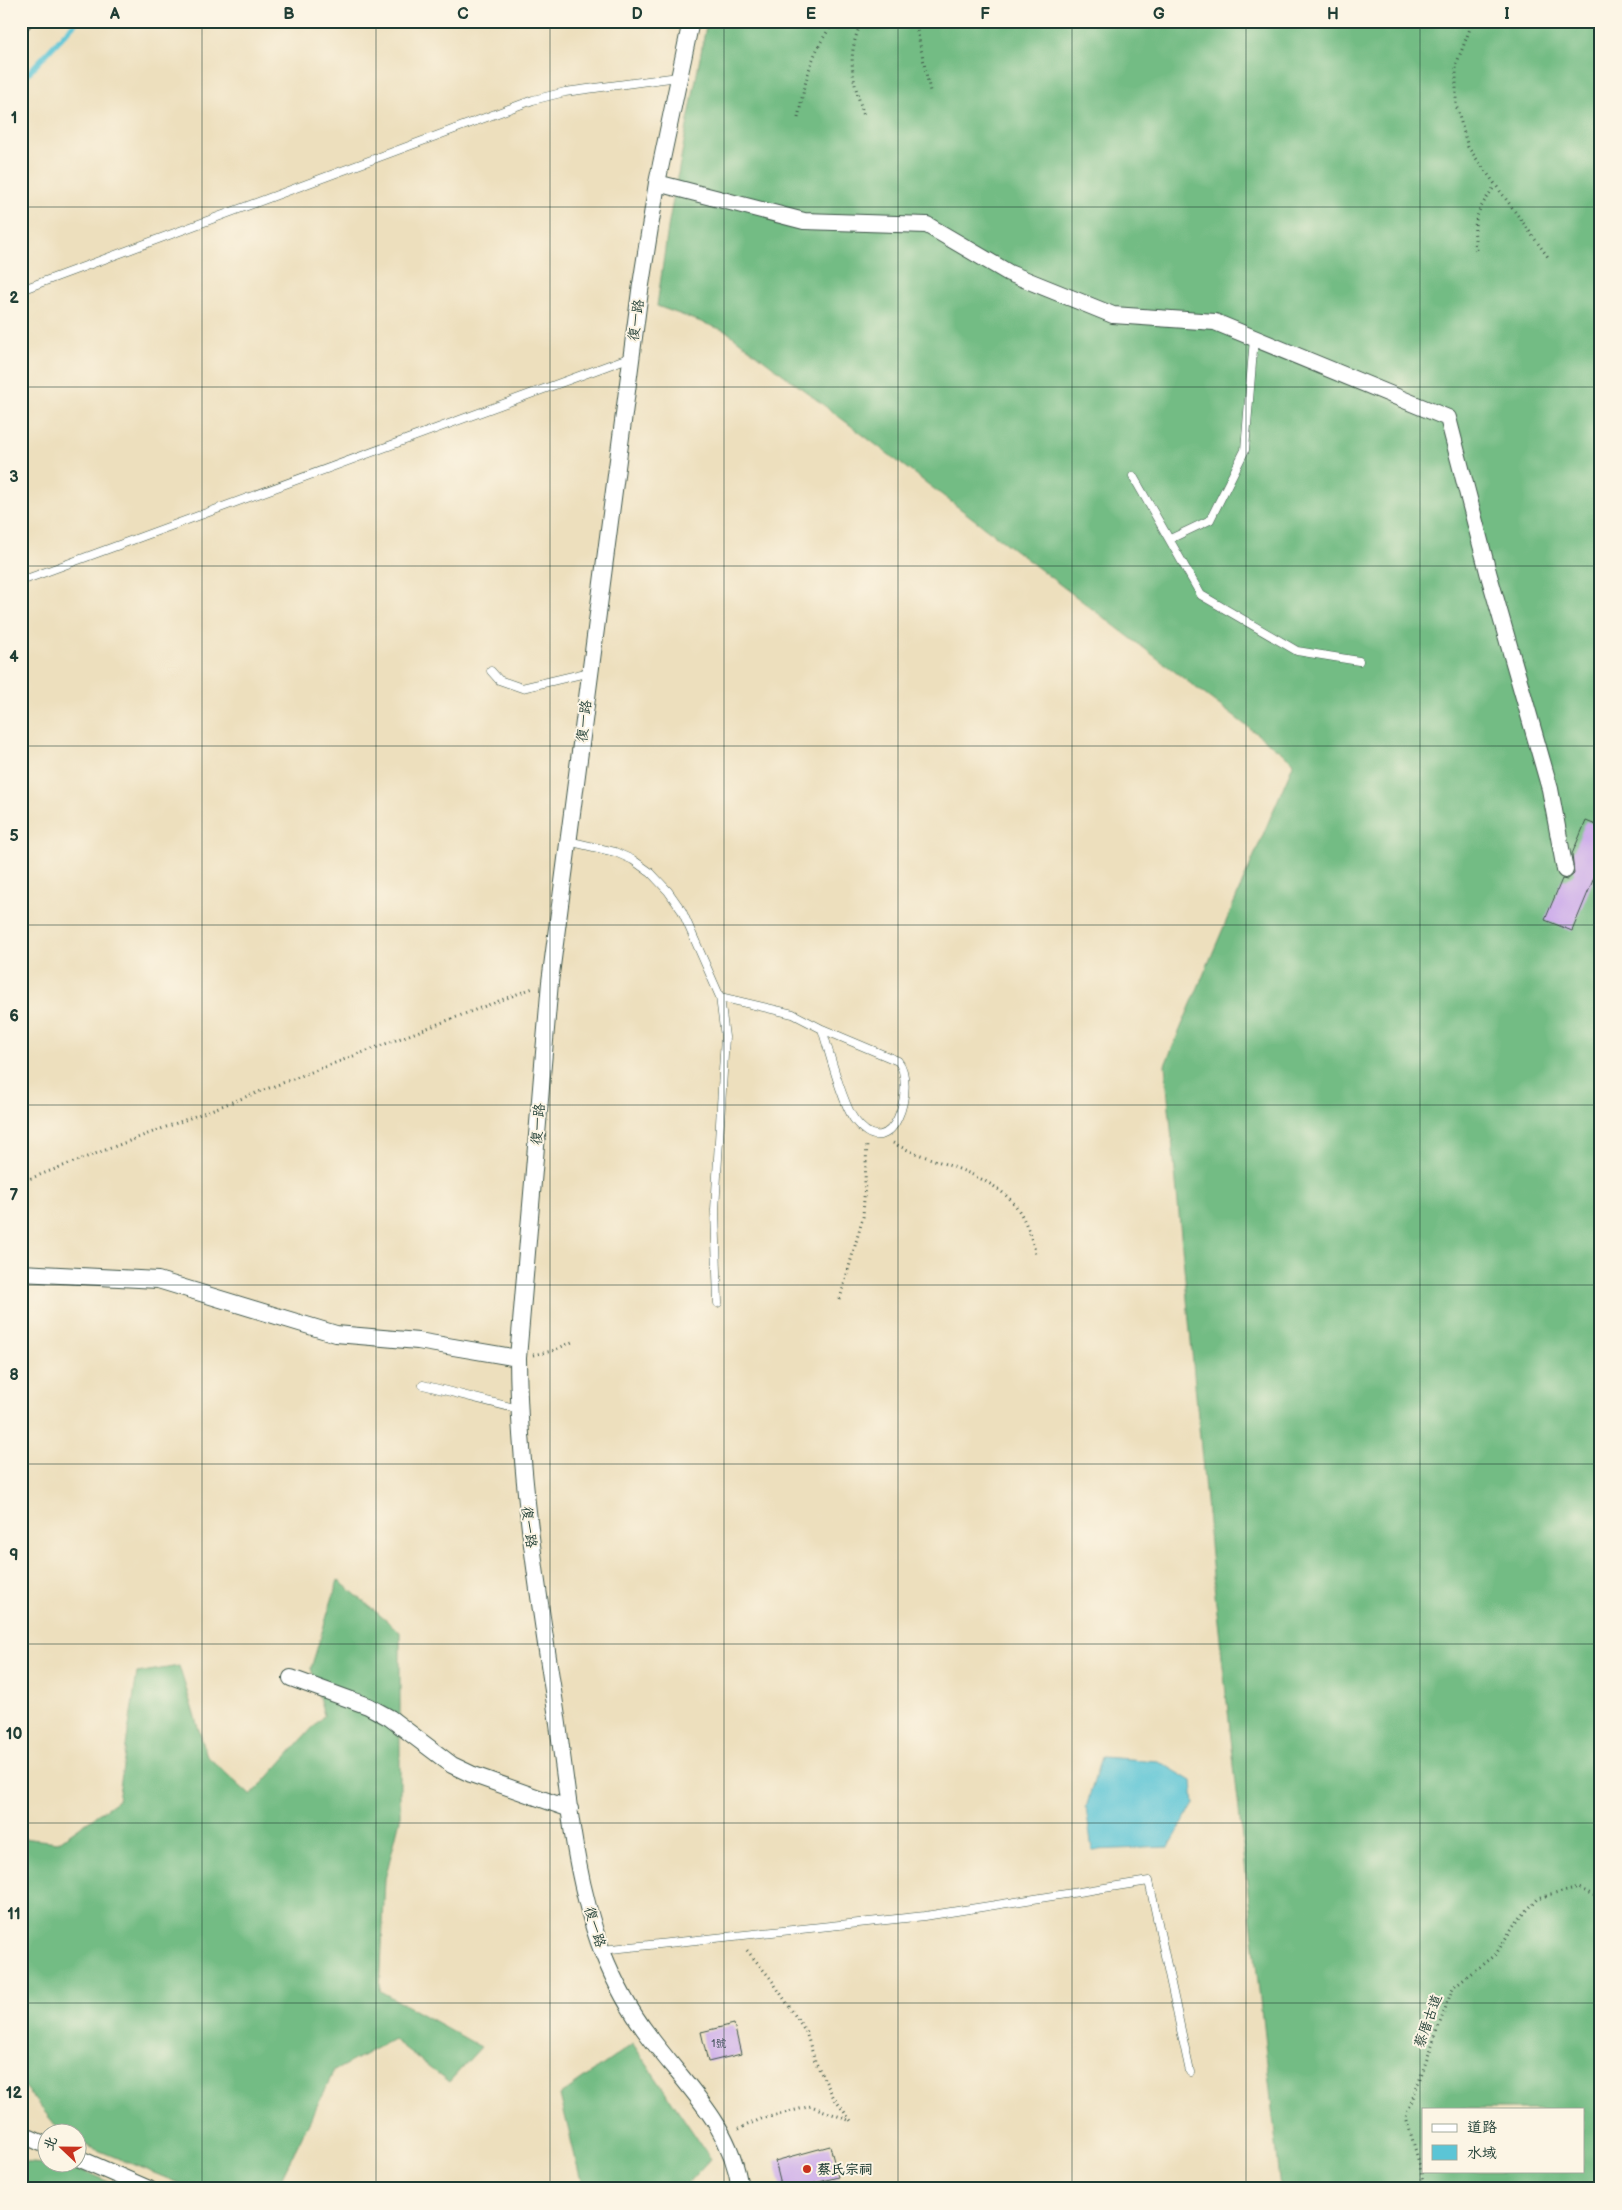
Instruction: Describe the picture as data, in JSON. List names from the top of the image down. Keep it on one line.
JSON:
{"streets":{"street":["復一路"],"path":["蔡厝古道"]},"places":["蔡氏宗祠"],"house_numbers":["1號"],"legend":["道路","水域"],"north":"left","grid":{"columns":["A","B","C","D","E","F","G","H","I"],"rows":["1","2","3","4","5","6","7","8","9","10","11","12"]}}
